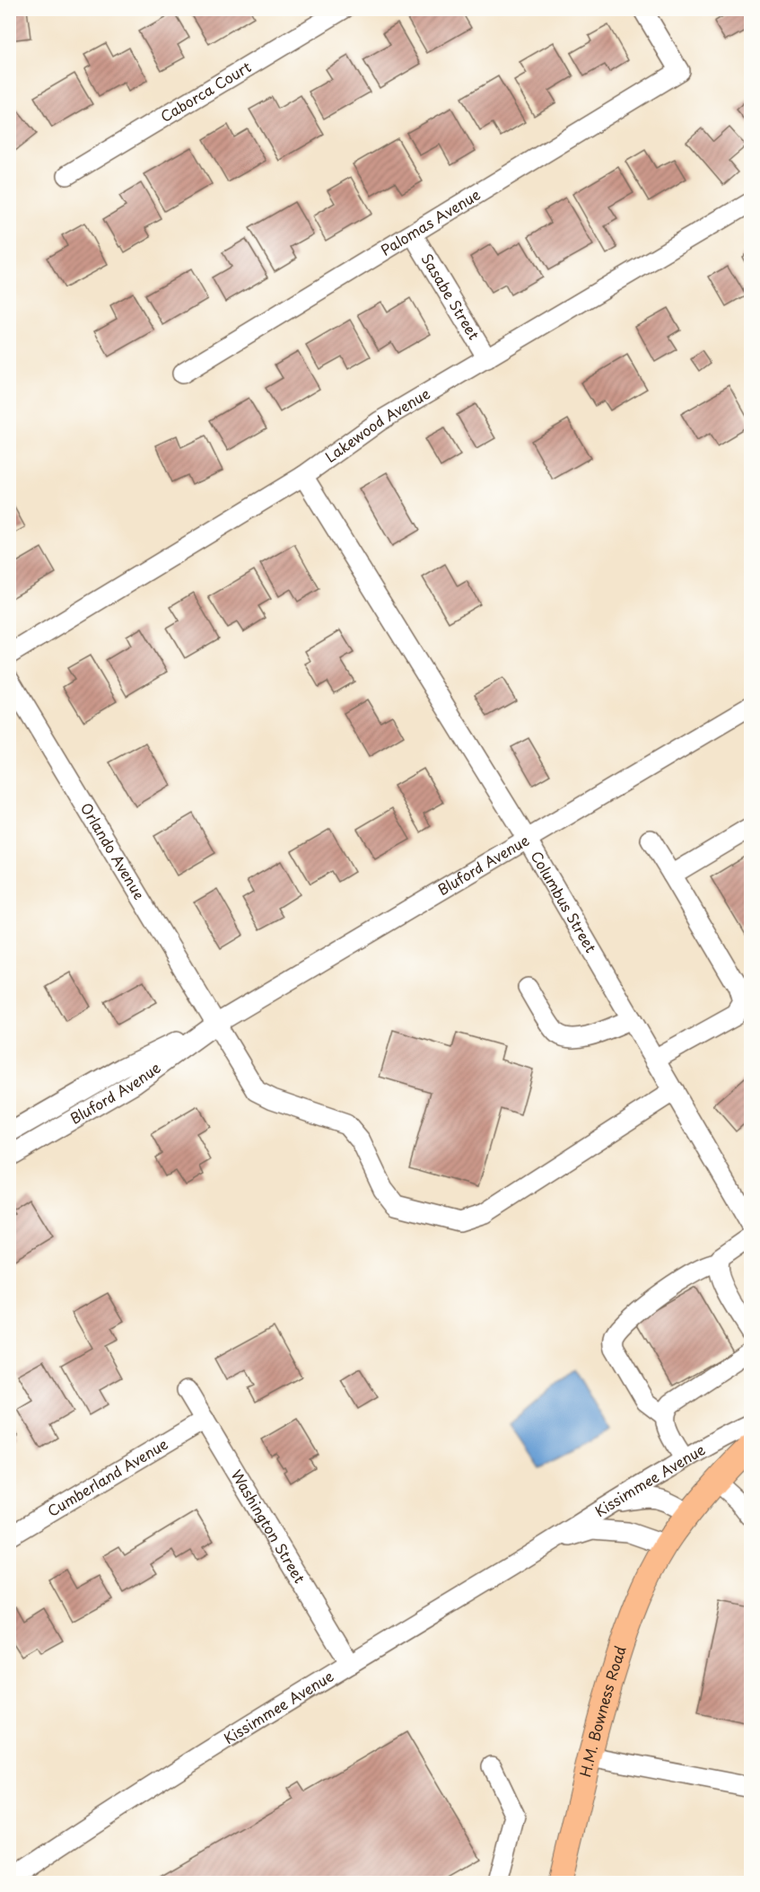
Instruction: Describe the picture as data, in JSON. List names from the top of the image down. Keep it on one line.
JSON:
{"streets":{"main road":["H.M. Bowness Road"],"street":["Caborca Court","Palomas Avenue","Sasabe Street","Lakewood Avenue","Orlando Avenue","Bluford Avenue","Columbus Street","Cumberland Avenue","Kissimmee Avenue","Washington Street"]},"crossings":[["Palomas Avenue","Sasabe Street"],["Sasabe Street","Lakewood Avenue"],["Lakewood Avenue","Columbus Street"],["Orlando Avenue","Bluford Avenue"],["Orlando Avenue","Columbus Street"],["Bluford Avenue","Columbus Street"],["Cumberland Avenue","Washington Street"],["Kissimmee Avenue","Washington Street"],["Kissimmee Avenue","H.M. Bowness Road"]]}
